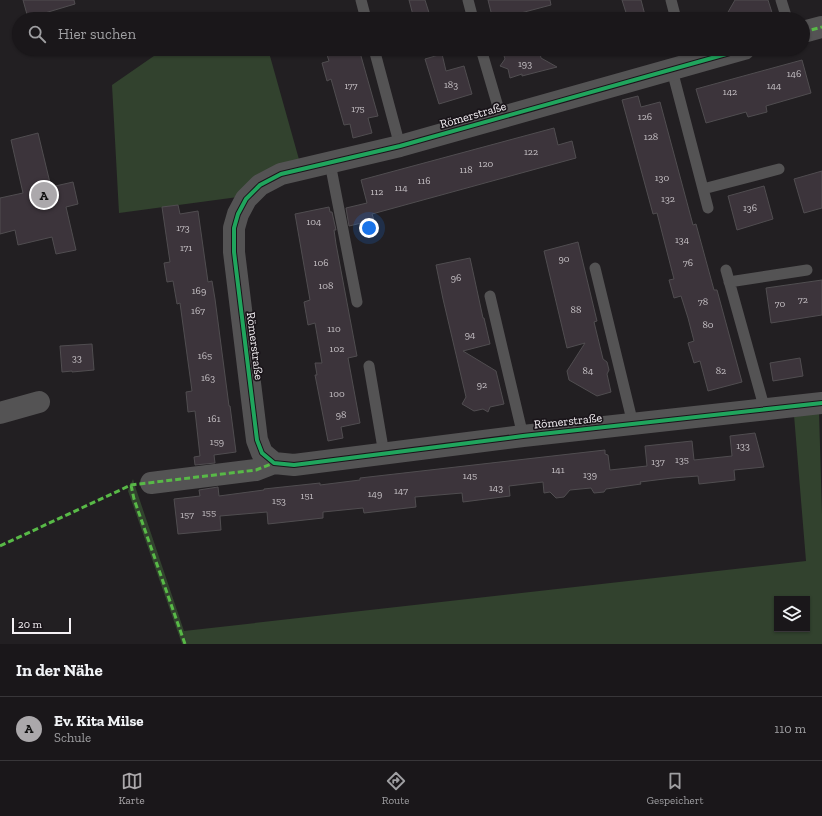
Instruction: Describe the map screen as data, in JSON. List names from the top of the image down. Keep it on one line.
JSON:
{"streets":{"street":["Römerstraße"]},"house_numbers":["193","146","183","177","144","142","175","126","128","122","120","118","130","116","114","112","132","136","104","173","134","171","90","106","76","96","108","169","72","78","70","88","167","80","110","94","102","165","33","84","82","163","92","100","98","161","159","133","135","137","141","139","145","143","147","149","151","153","155","157"],"scale_bar":"20 m","page":{"search":"Hier suchen","pins":"A","scale":"20 m","heading":"In der Nähe","list":[{"mark":"A","name":"Ev. Kita Milse","note":"Schule","value":"110 m"}],"nav":["Karte","Route","Gespeichert"]}}
